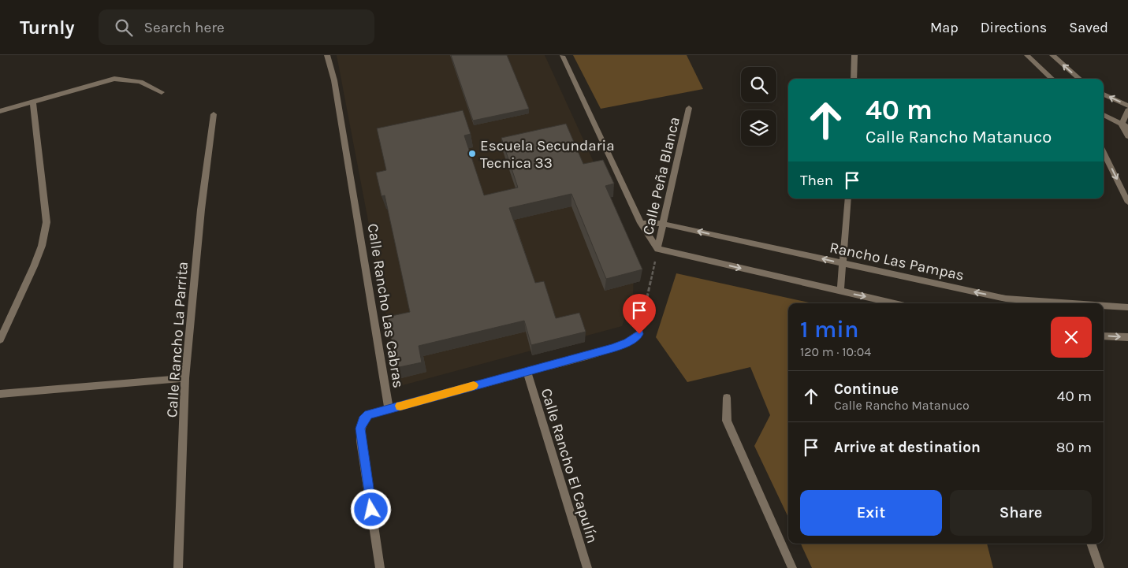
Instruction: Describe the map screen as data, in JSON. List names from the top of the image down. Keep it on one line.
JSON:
{"streets":{"street":["Calle Peña Blanca","Rancho Las Pampas","Calle Rancho Las Cabras","Calle Rancho La Parrita","Calle Rancho El Capulín"]},"crossings":[["Calle Peña Blanca","Rancho Las Pampas"]],"places":["Escuela Secundaria Tecnica 33"],"page":{"header":"Turnly","search":"Search here","nav":["Map","Directions","Saved"],"turn":["40 m","Calle Rancho Matanuco"],"then":"Then","heading":["1 min","120 m · 10:04"],"list":[{"name":"Continue","note":"Calle Rancho Matanuco","value":"40 m"},{"name":"Arrive at destination","value":"80 m"}],"buttons":["Exit","Share"]}}
